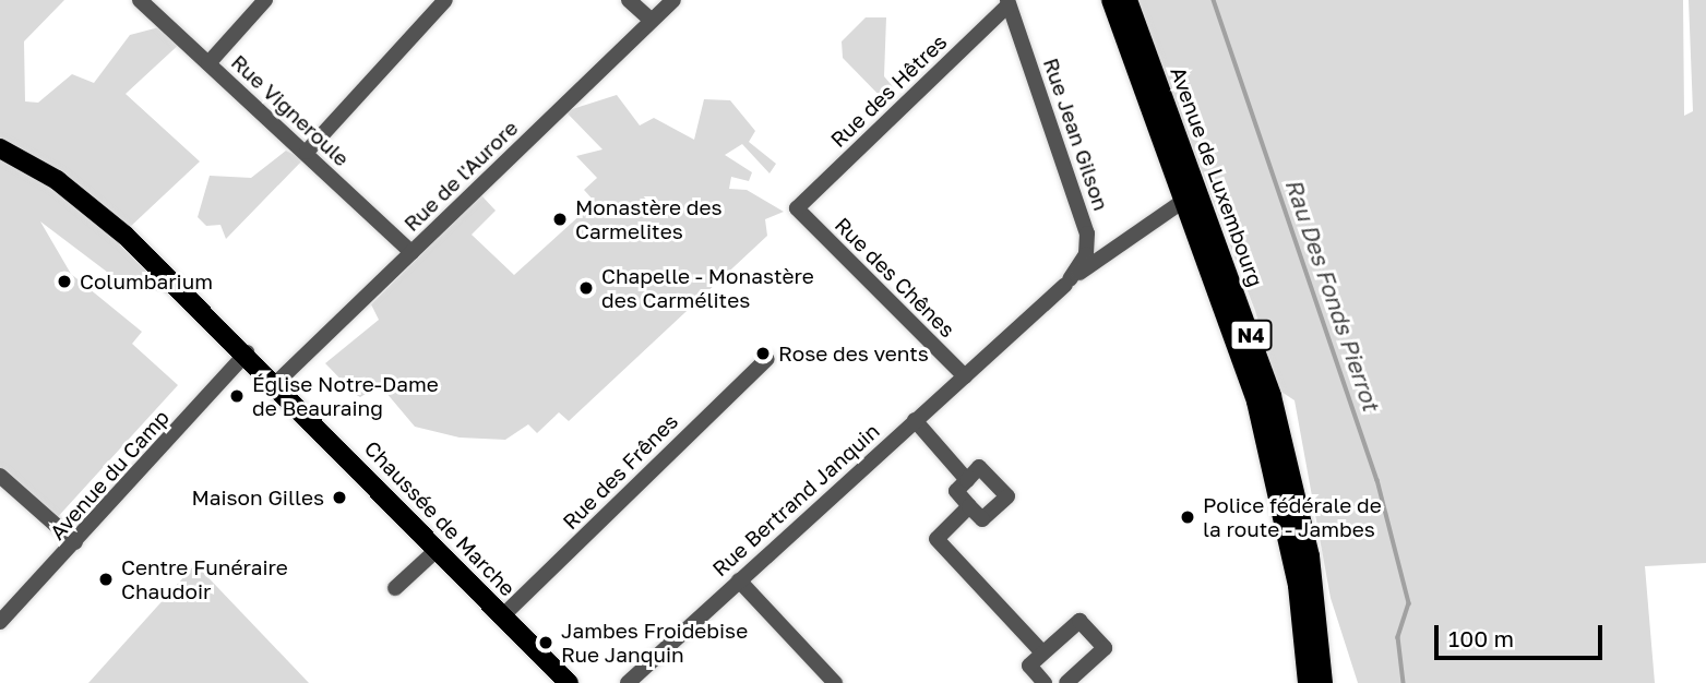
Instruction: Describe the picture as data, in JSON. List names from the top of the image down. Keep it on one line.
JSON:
{"streets":{"main road":["Avenue de Luxembourg","N4","Chaussée de Marche"],"street":["Rue des Hêtres","Rue Vigneroule","Rue Jean Gilson","Rue de l'Aurore","Rue des Chênes","Rue des Frênes","Avenue du Camp","Rue Bertrand Janquin"]},"crossings":[["Rue des Hêtres","Rue Jean Gilson"],["Rue des Hêtres","Rue des Chênes"],["Rue Vigneroule","Rue de l'Aurore"],["Rue Jean Gilson","Rue Bertrand Janquin"],["Rue de l'Aurore","Chaussée de Marche"],["Avenue de Luxembourg","Rue Bertrand Janquin"],["Rue des Chênes","Rue Bertrand Janquin"],["Rue des Frênes","Chaussée de Marche"],["Avenue du Camp","Chaussée de Marche"]],"water":["Rau Des Fonds Pierrot"],"places":["Monastère des Carmelites","Columbarium","Chapelle - Monastère des Carmélites","Rose des vents","Église Notre-Dame de Beauraing","Maison Gilles","Police fédérale de la route - Jambes","Centre Funéraire Chaudoir","Jambes Froidebise Rue Janquin"],"scale_bar":"100 m"}
